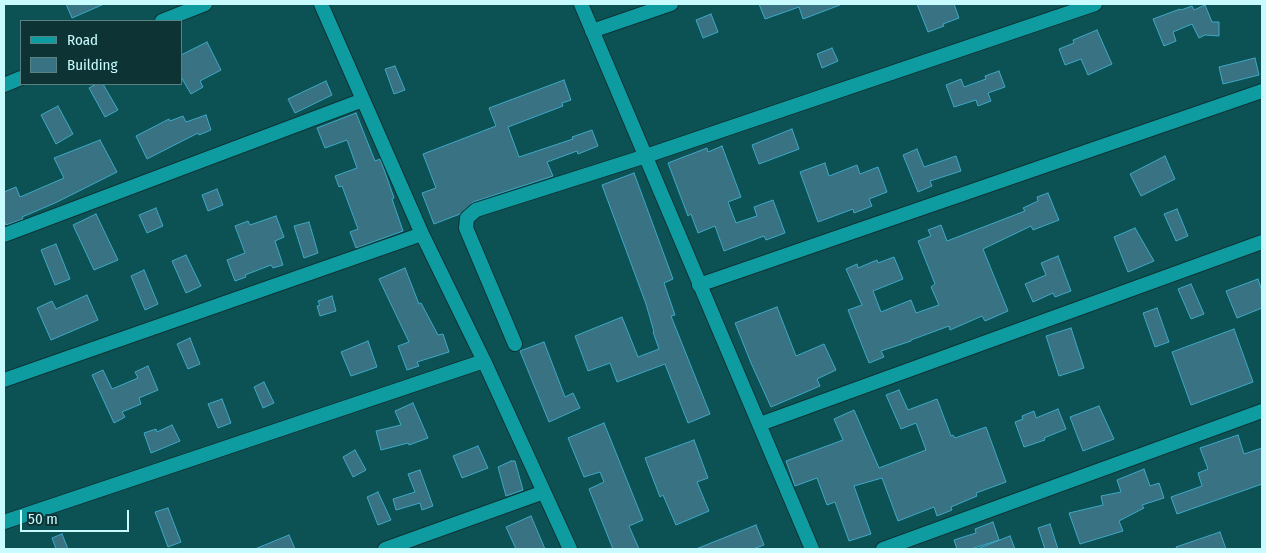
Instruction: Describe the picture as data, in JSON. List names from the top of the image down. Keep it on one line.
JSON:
{"legend":["Road","Building"],"scale_bar":"50 m"}
